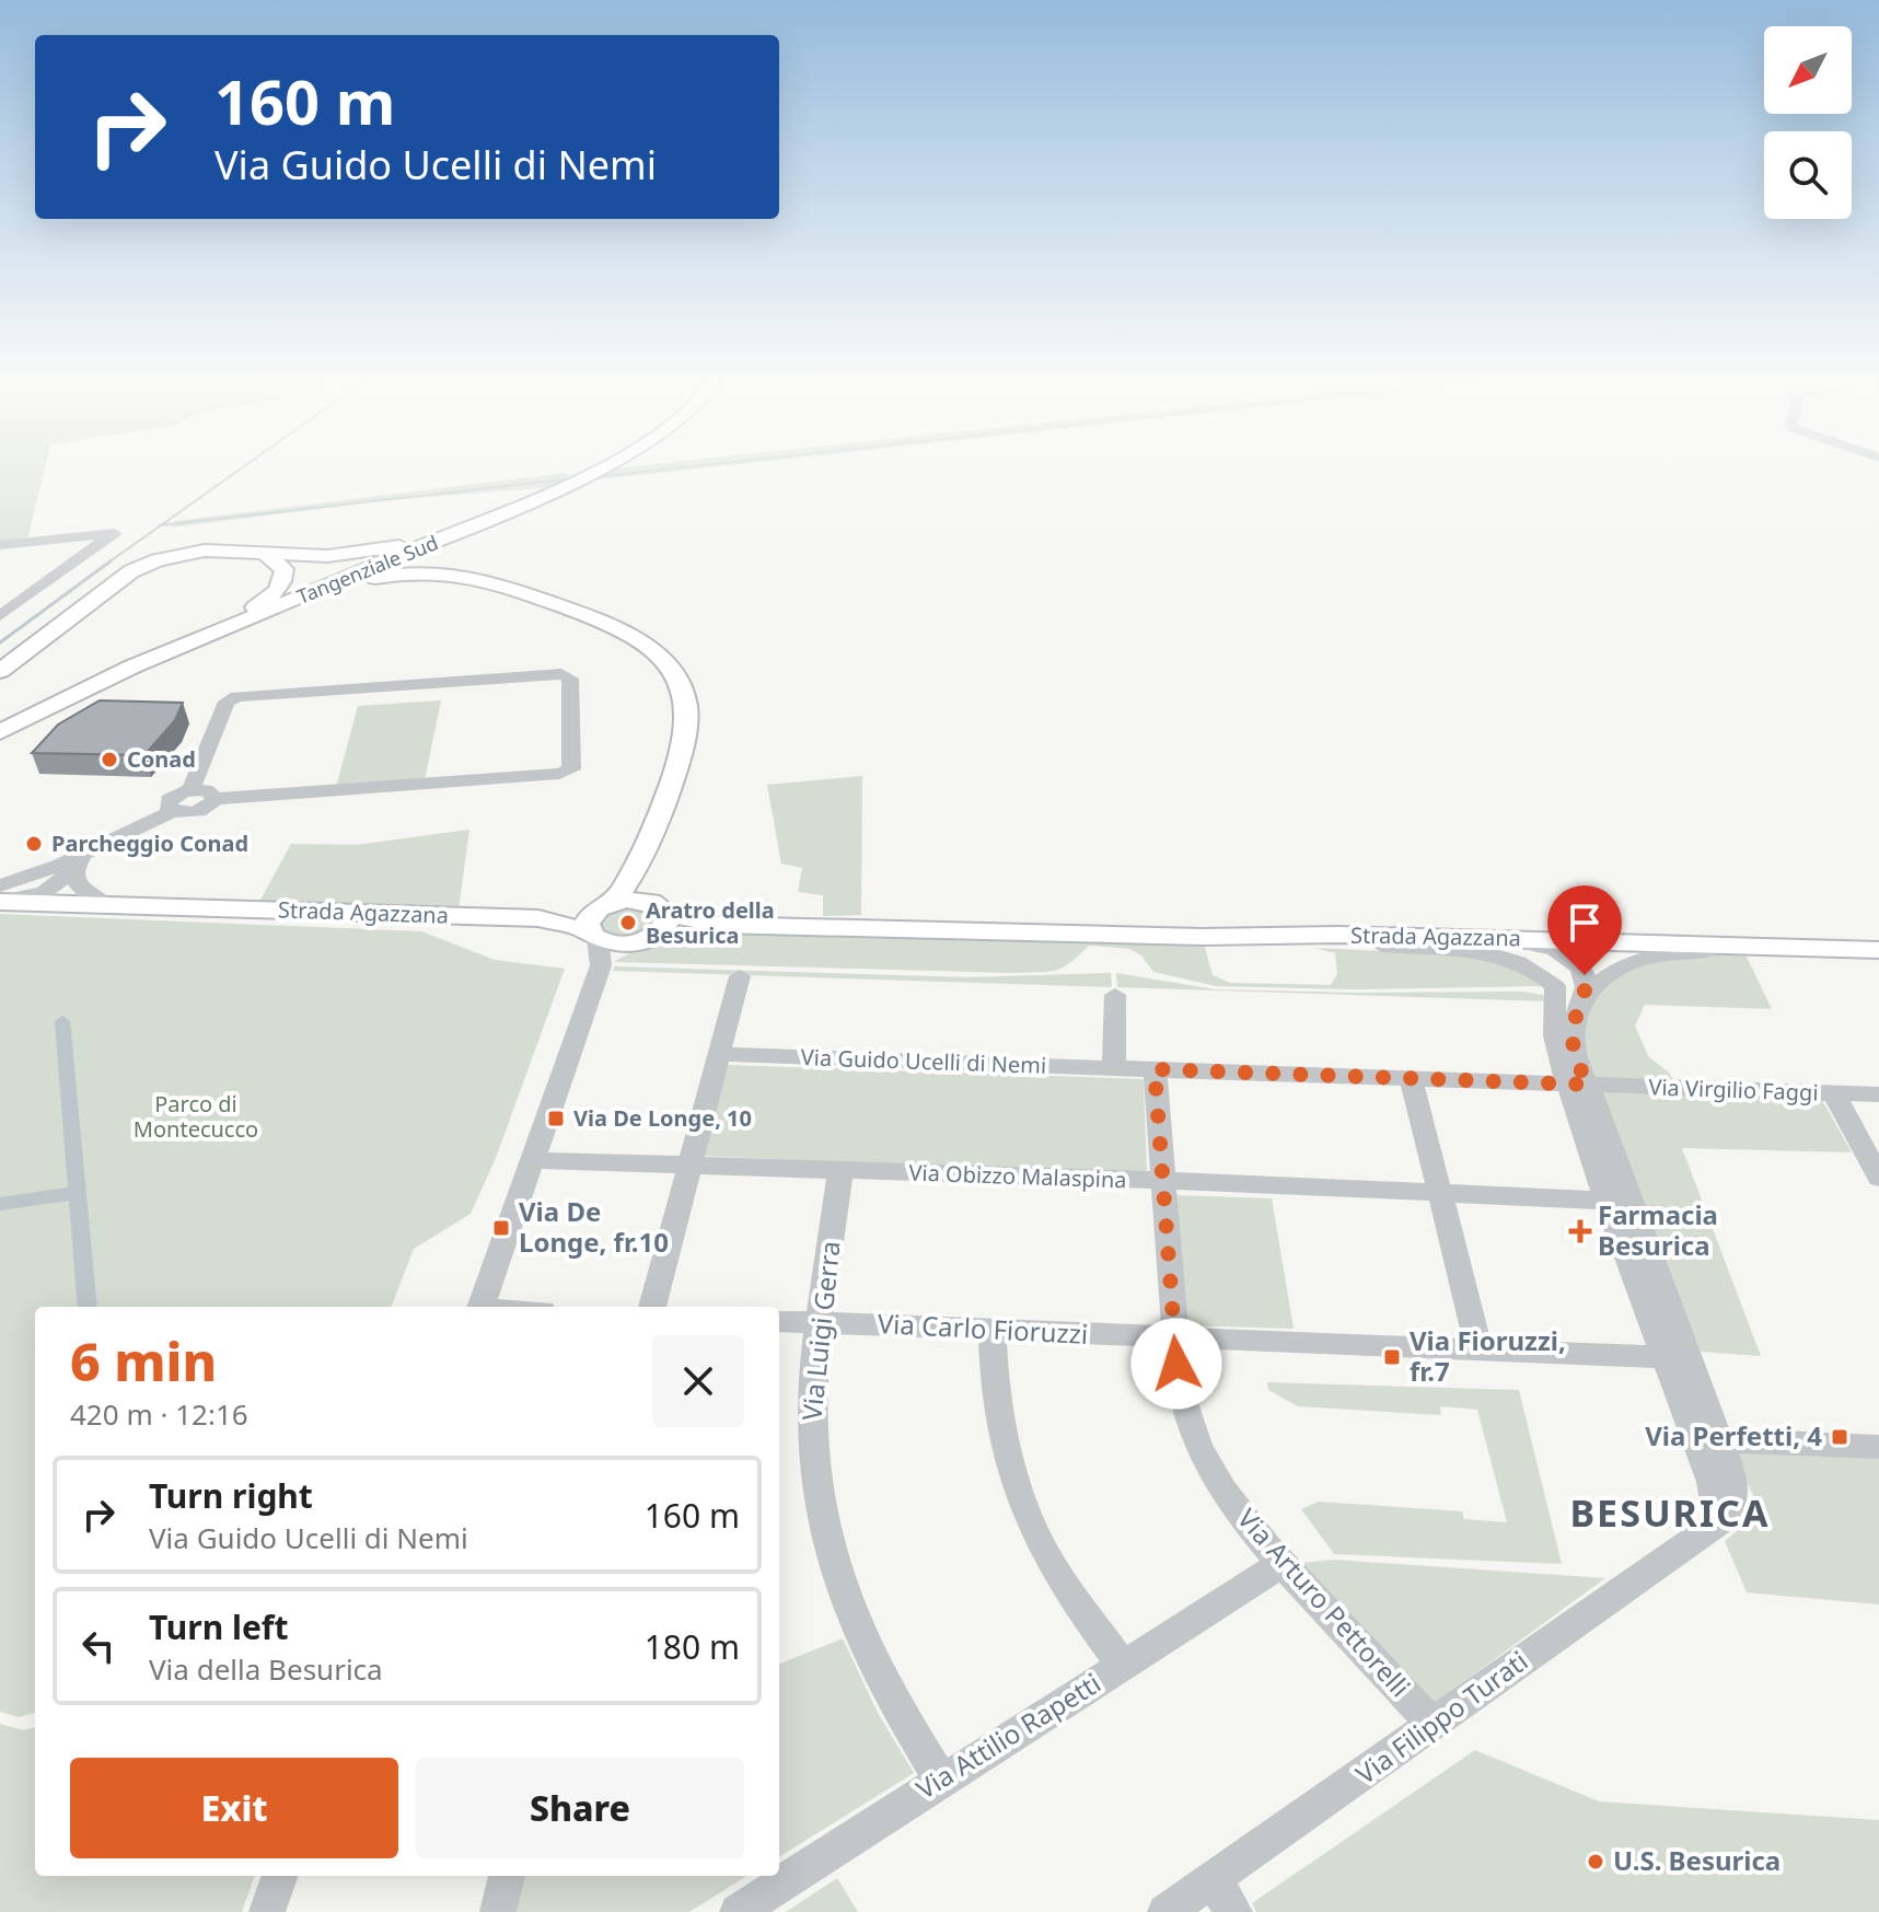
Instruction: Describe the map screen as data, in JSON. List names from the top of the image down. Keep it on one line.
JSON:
{"streets":{"main road":["Tangenziale Sud","Strada Agazzana"],"street":["Via Guido Ucelli di Nemi","Via Virgilio Faggi","Via Obizzo Malaspina","Via Carlo Fioruzzi","Via Luigi Gerra","Via Arturo Pettorelli","Via Filippo Turati","Via Attilio Rapetti"]},"crossings":[["Strada Agazzana","Via Guido Ucelli di Nemi"],["Strada Agazzana","Via Virgilio Faggi"],["Via Guido Ucelli di Nemi","Via Virgilio Faggi"],["Via Guido Ucelli di Nemi","Via Arturo Pettorelli"],["Via Obizzo Malaspina","Via Luigi Gerra"],["Via Obizzo Malaspina","Via Arturo Pettorelli"],["Via Carlo Fioruzzi","Via Luigi Gerra"],["Via Carlo Fioruzzi","Via Arturo Pettorelli"],["Via Luigi Gerra","Via Attilio Rapetti"],["Via Arturo Pettorelli","Via Filippo Turati"],["Via Arturo Pettorelli","Via Attilio Rapetti"]],"districts":["BESURICA"],"parks":["Parco di Montecucco"],"places":{"other":["Conad","Parcheggio Conad","Aratro della Besurica","U.S. Besurica"],"transit":["Via De Longe, 10","Via De Longe, fr.10","Via Fioruzzi, fr.7","Via Perfetti, 4"],"health":["Farmacia Besurica"]},"north":"bottom left","page":{"turn":["160 m","Via Guido Ucelli di Nemi"],"heading":["6 min","420 m · 12:16"],"list":[{"name":"Turn right","note":"Via Guido Ucelli di Nemi","value":"160 m"},{"name":"Turn left","note":"Via della Besurica","value":"180 m"}],"buttons":["Exit","Share"]}}
